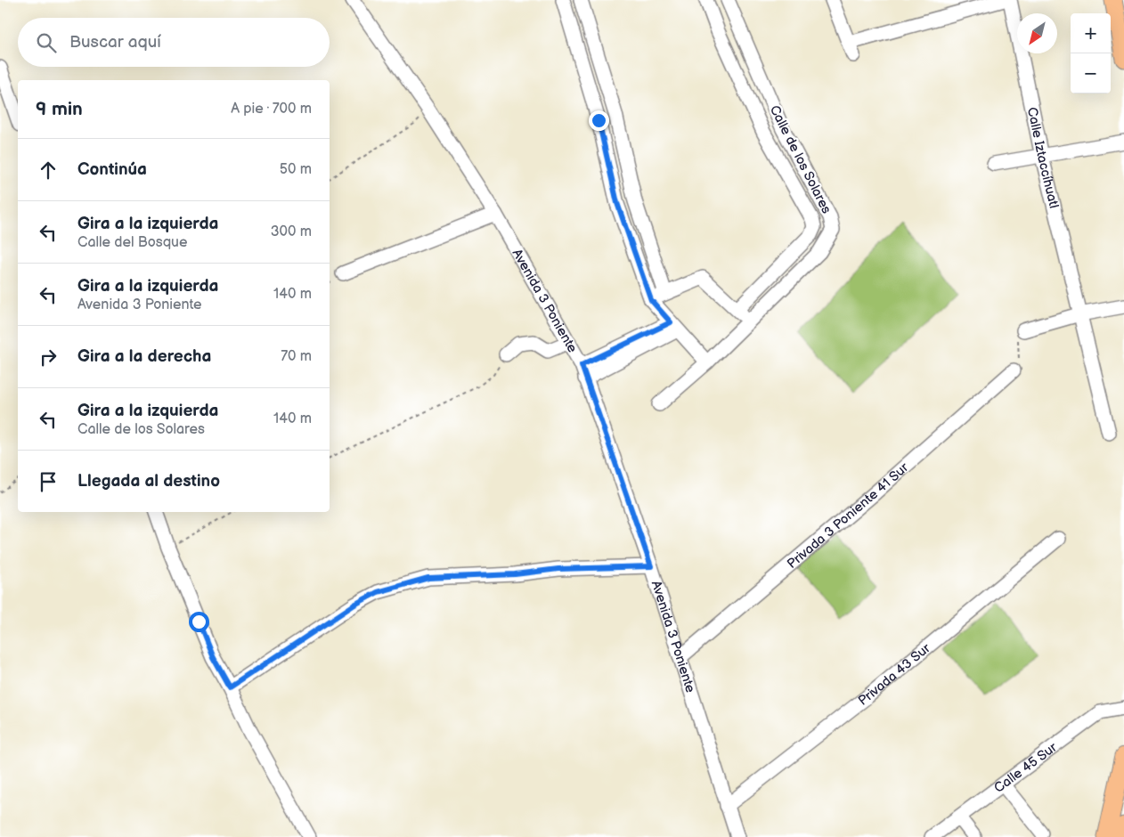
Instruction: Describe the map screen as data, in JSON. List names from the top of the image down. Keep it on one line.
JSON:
{"streets":{"street":["Calle Iztaccíhuatl","Calle de los Solares","Avenida 3 Poniente","Privada 3 Poniente 41 Sur","Privada 43 Sur","Calle 45 Sur"]},"crossings":[["Avenida 3 Poniente","Privada 3 Poniente 41 Sur"],["Avenida 3 Poniente","Privada 43 Sur"]],"north":"bottom left","page":{"map_buttons":["+","−"],"search":"Buscar aquí","heading":["9 min","A pie · 700 m"],"list":[["Continúa","50 m"],["Gira a la izquierda","Calle del Bosque","300 m"],["Gira a la izquierda","Avenida 3 Poniente","140 m"],["Gira a la derecha","70 m"],["Gira a la izquierda","Calle de los Solares","140 m"],"Llegada al destino"]}}
